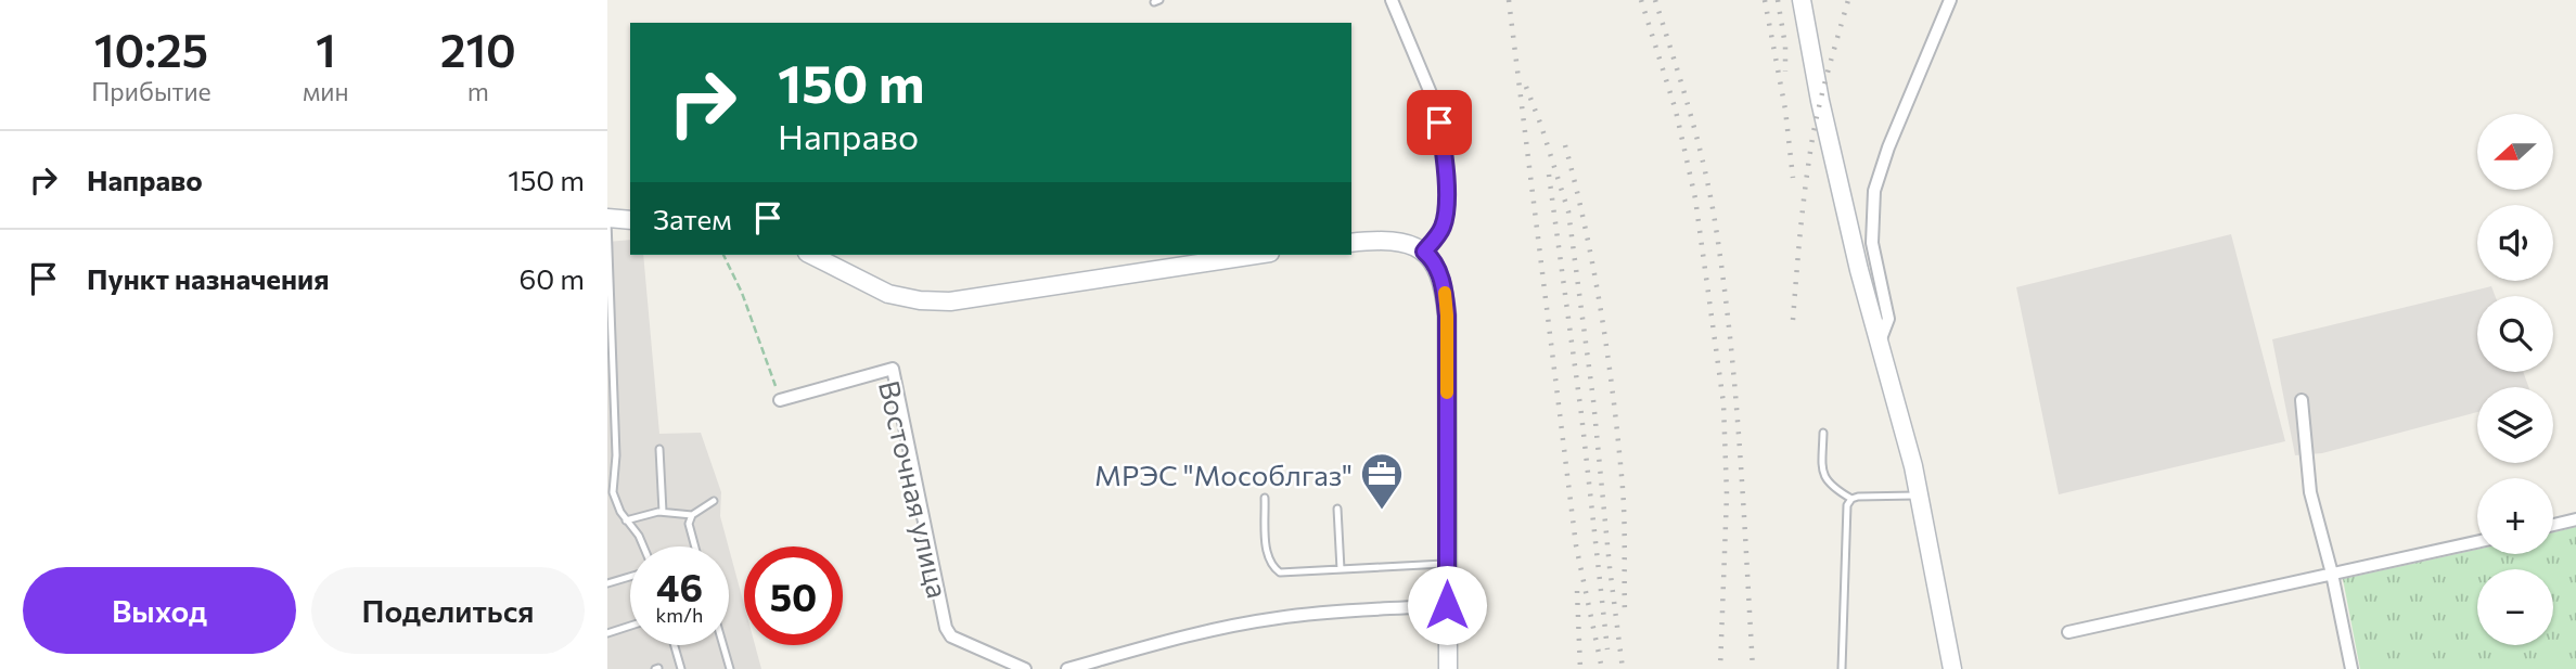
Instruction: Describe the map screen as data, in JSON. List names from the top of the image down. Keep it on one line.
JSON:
{"streets":{"street":["Восточная улица"]},"places":{"office":["МРЭС \"Мособлгаз\""]},"north":"left","page":{"eta":["10:25","Прибытие","1","мин","210","m"],"turn":["150 m","Направо"],"map_buttons":["+","−"],"list":[{"name":"Направо","value":"150 m"},{"name":"Пункт назначения","value":"60 m"}],"then":"Затем","speed":"46 km/h","limit":"50","buttons":["Выход","Поделиться"]}}
